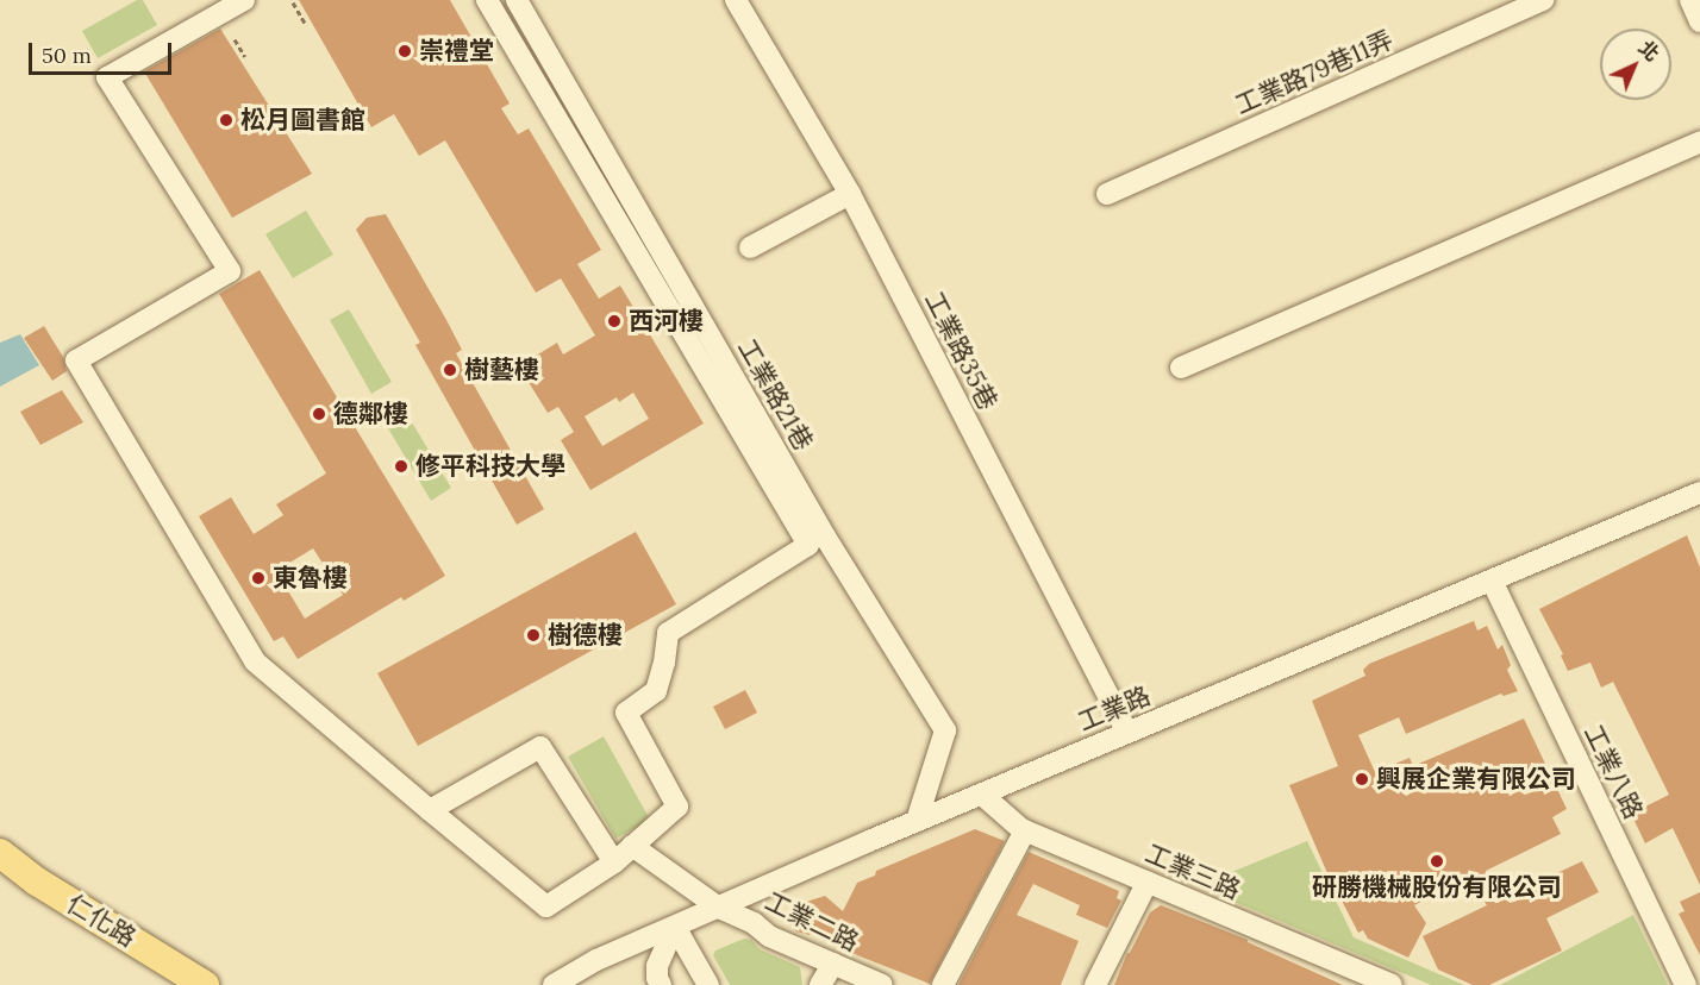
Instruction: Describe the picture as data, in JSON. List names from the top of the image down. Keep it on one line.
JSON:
{"streets":{"main road":["仁化路"],"street":["工業路79巷11弄","工業路35巷","工業路21巷","工業路","工業八路","工業三路","工業二路"]},"crossings":[["工業路35巷","工業路"],["工業路21巷","工業路"],["工業路","工業八路"],["工業路","工業三路"],["工業路","工業二路"]],"places":["崇禮堂","松月圖書館","西河樓","樹藝樓","德鄰樓","修平科技大學","東魯樓","樹德樓","興展企業有限公司","研勝機械股份有限公司"],"scale_bar":"50 m","north":"top right"}
